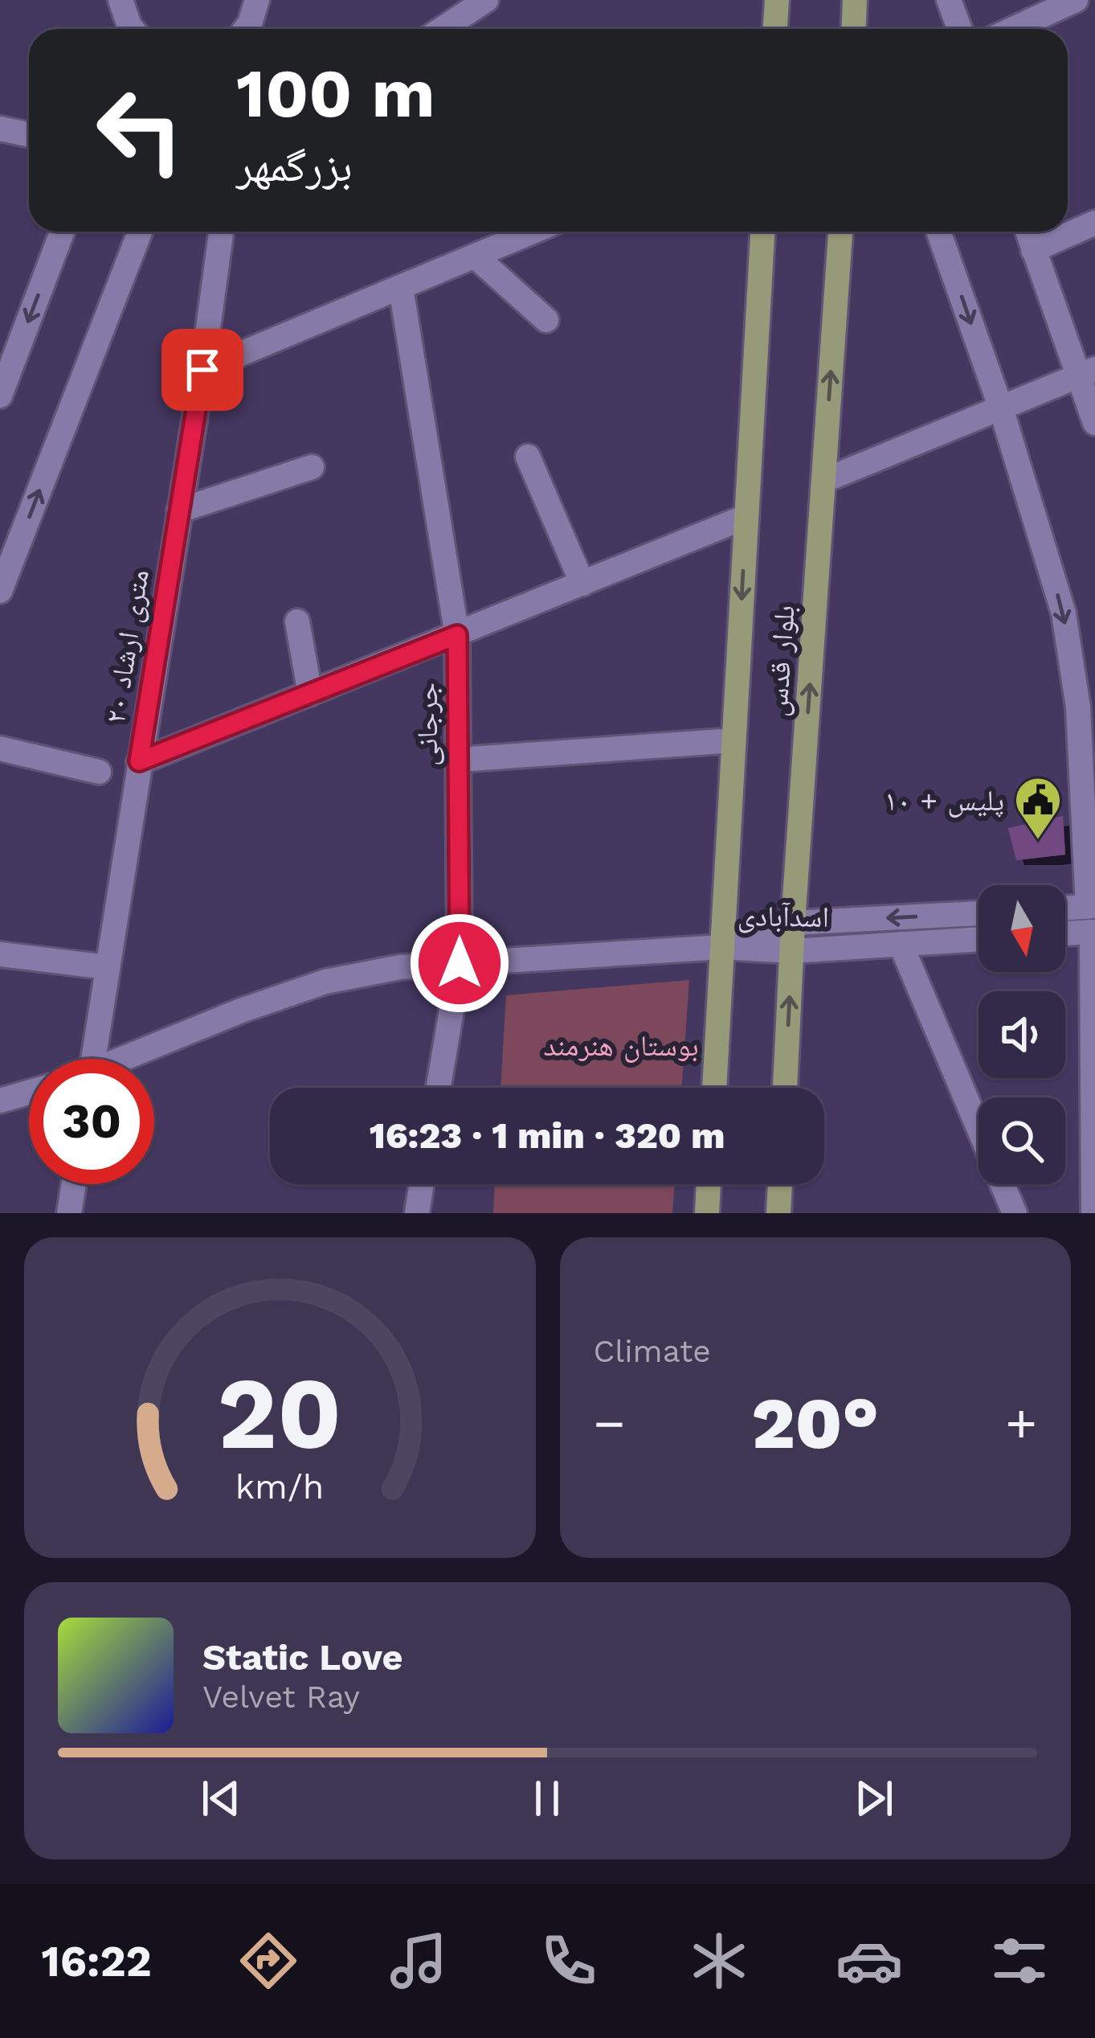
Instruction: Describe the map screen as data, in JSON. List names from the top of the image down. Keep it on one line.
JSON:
{"streets":{"main road":["بلوار قدس"],"street":["۲۰ متری ارشاد","جرجانی","اسدآبادی"]},"crossings":[["بلوار قدس","اسدآبادی"]],"parks":["بوستان هنرمند"],"places":{"public building":["پلیس + ۱۰"]},"north":"bottom","page":{"turn":["100 m","بزرگمهر"],"limit":"30","trip":"16:23 · 1 min · 320 m","tile":"Climate","heat":["−","20°","+"],"song":["Static Love","Velvet Ray"],"tabs":"16:22","gauge":["20","km/h"]}}
